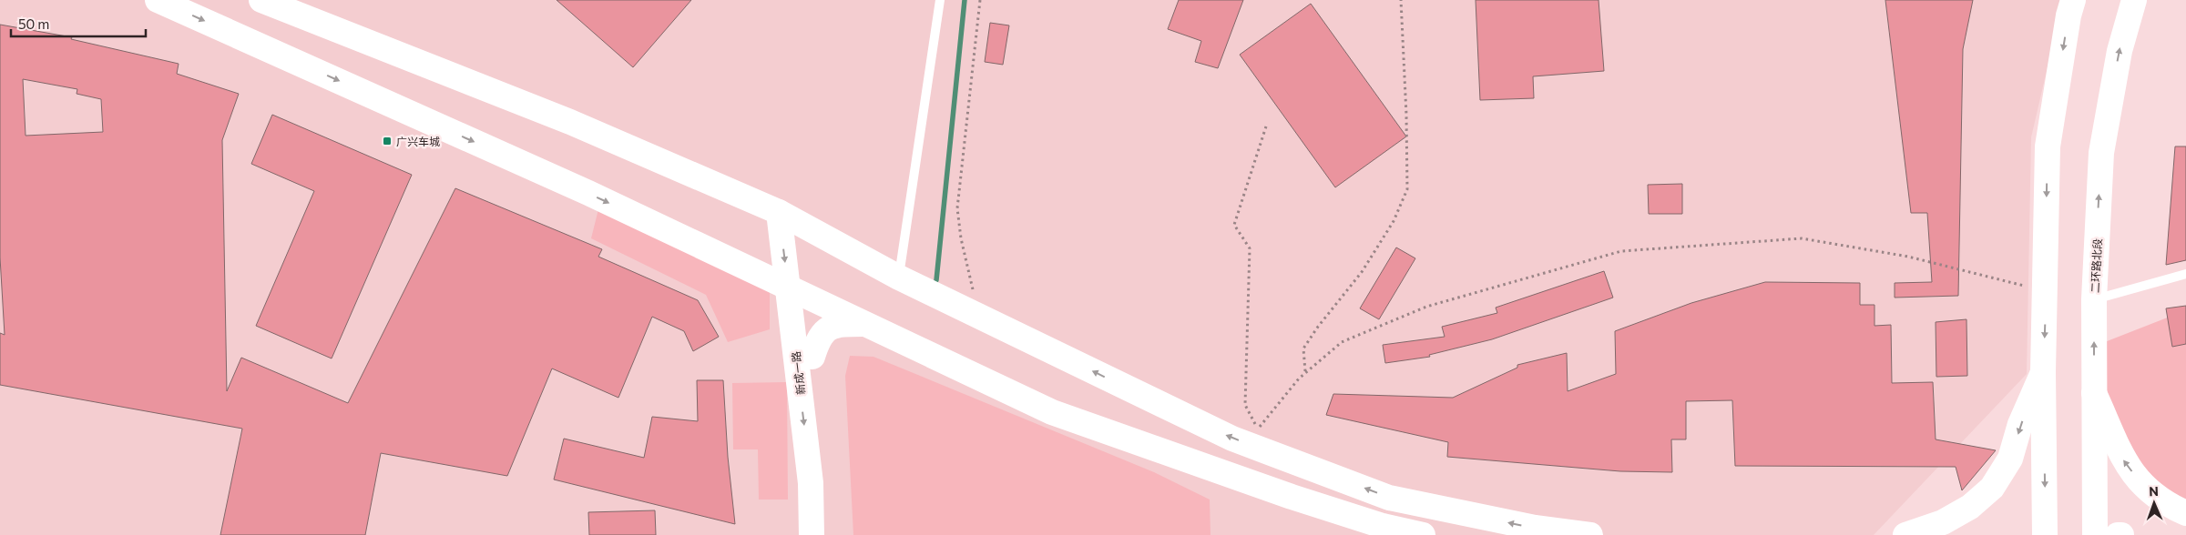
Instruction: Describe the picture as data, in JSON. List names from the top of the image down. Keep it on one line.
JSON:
{"streets":{"main road":["二环路北段","新成一路"]},"places":{"transit":["广兴车城"]},"scale_bar":"50 m","north":"top"}
